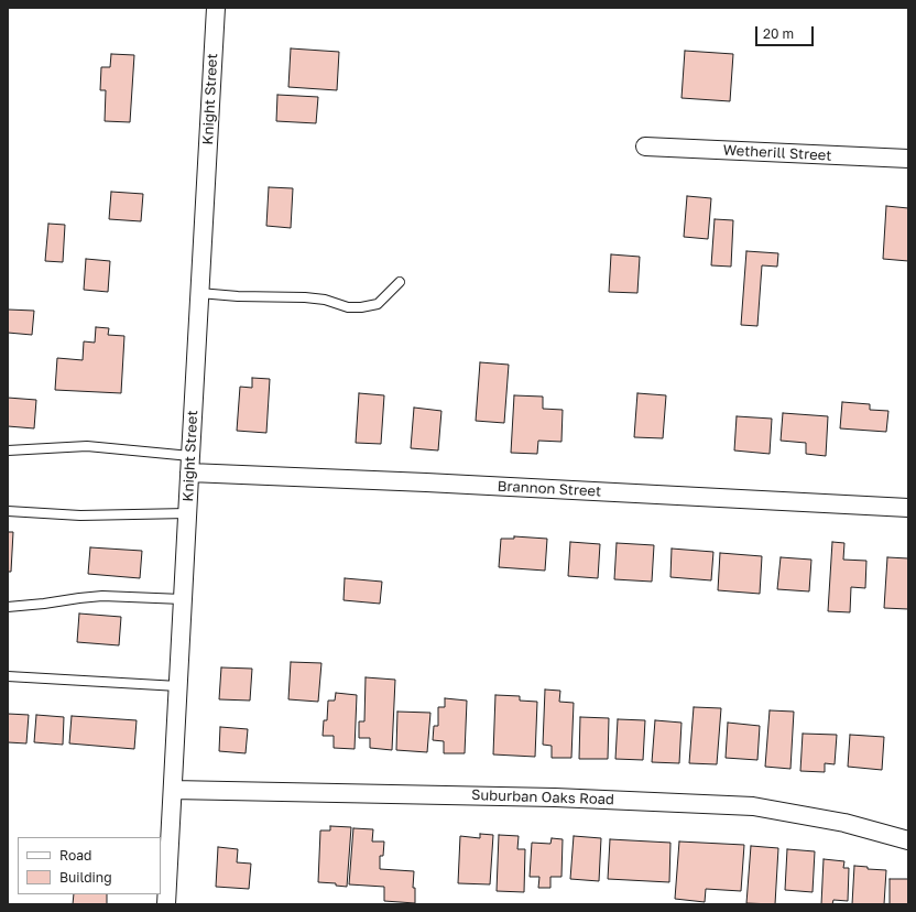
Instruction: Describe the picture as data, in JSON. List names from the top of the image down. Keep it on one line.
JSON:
{"streets":{"street":["Knight Street","Wetherill Street","Brannon Street","Suburban Oaks Road"]},"crossings":[["Knight Street","Brannon Street"],["Knight Street","Suburban Oaks Road"]],"legend":["Road","Building"],"scale_bar":"20 m"}
